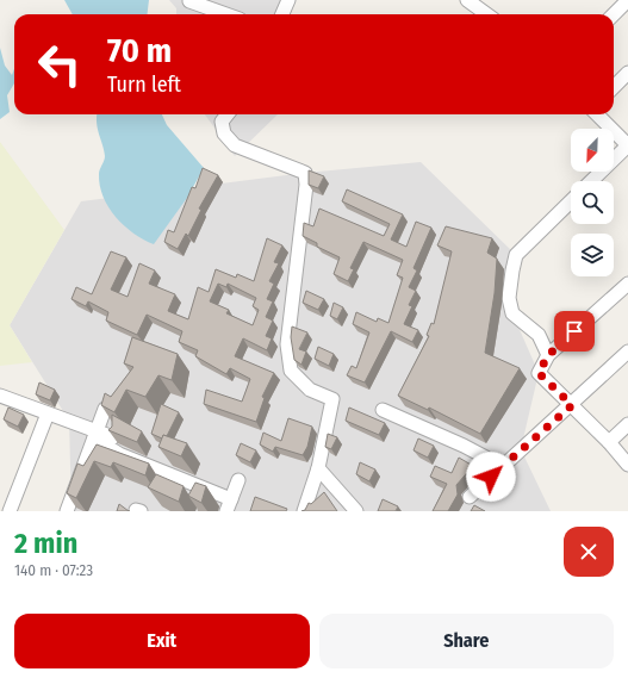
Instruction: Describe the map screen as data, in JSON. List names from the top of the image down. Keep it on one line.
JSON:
{"north":"bottom left","page":{"turn":["70 m","Turn left"],"heading":["2 min","140 m · 07:23"],"buttons":["Exit","Share"]}}
